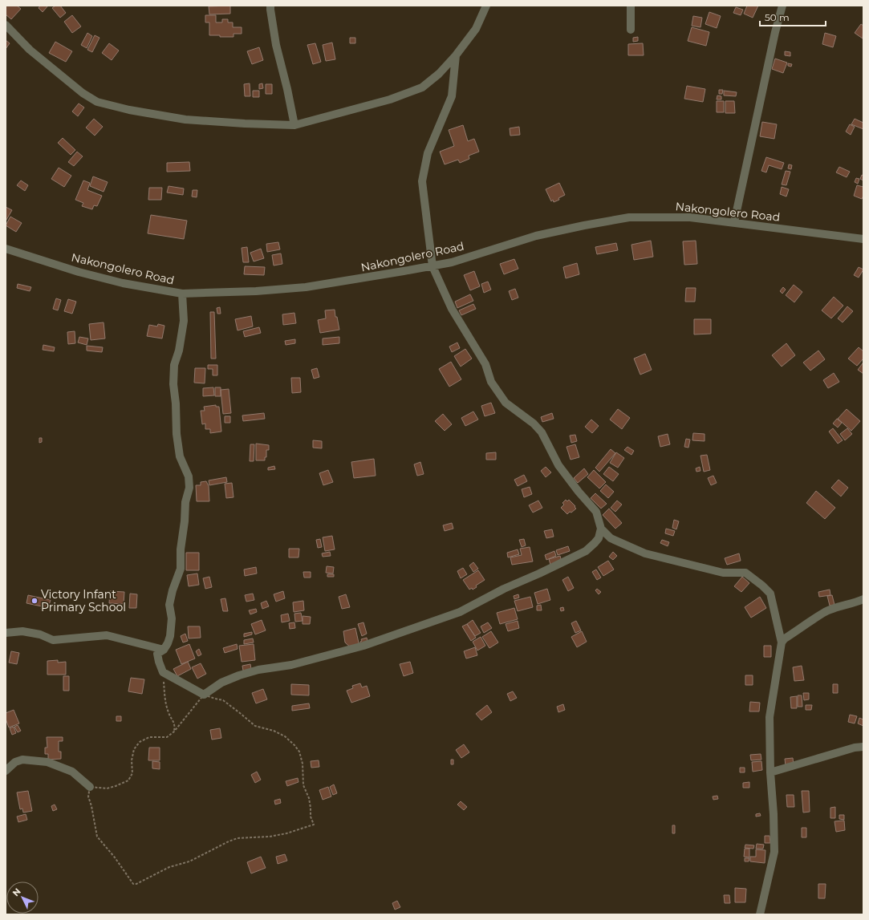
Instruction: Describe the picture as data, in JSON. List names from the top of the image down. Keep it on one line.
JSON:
{"streets":{"street":["Nakongolero Road"]},"places":["Victory Infant Primary School"],"scale_bar":"50 m","north":"top left"}
